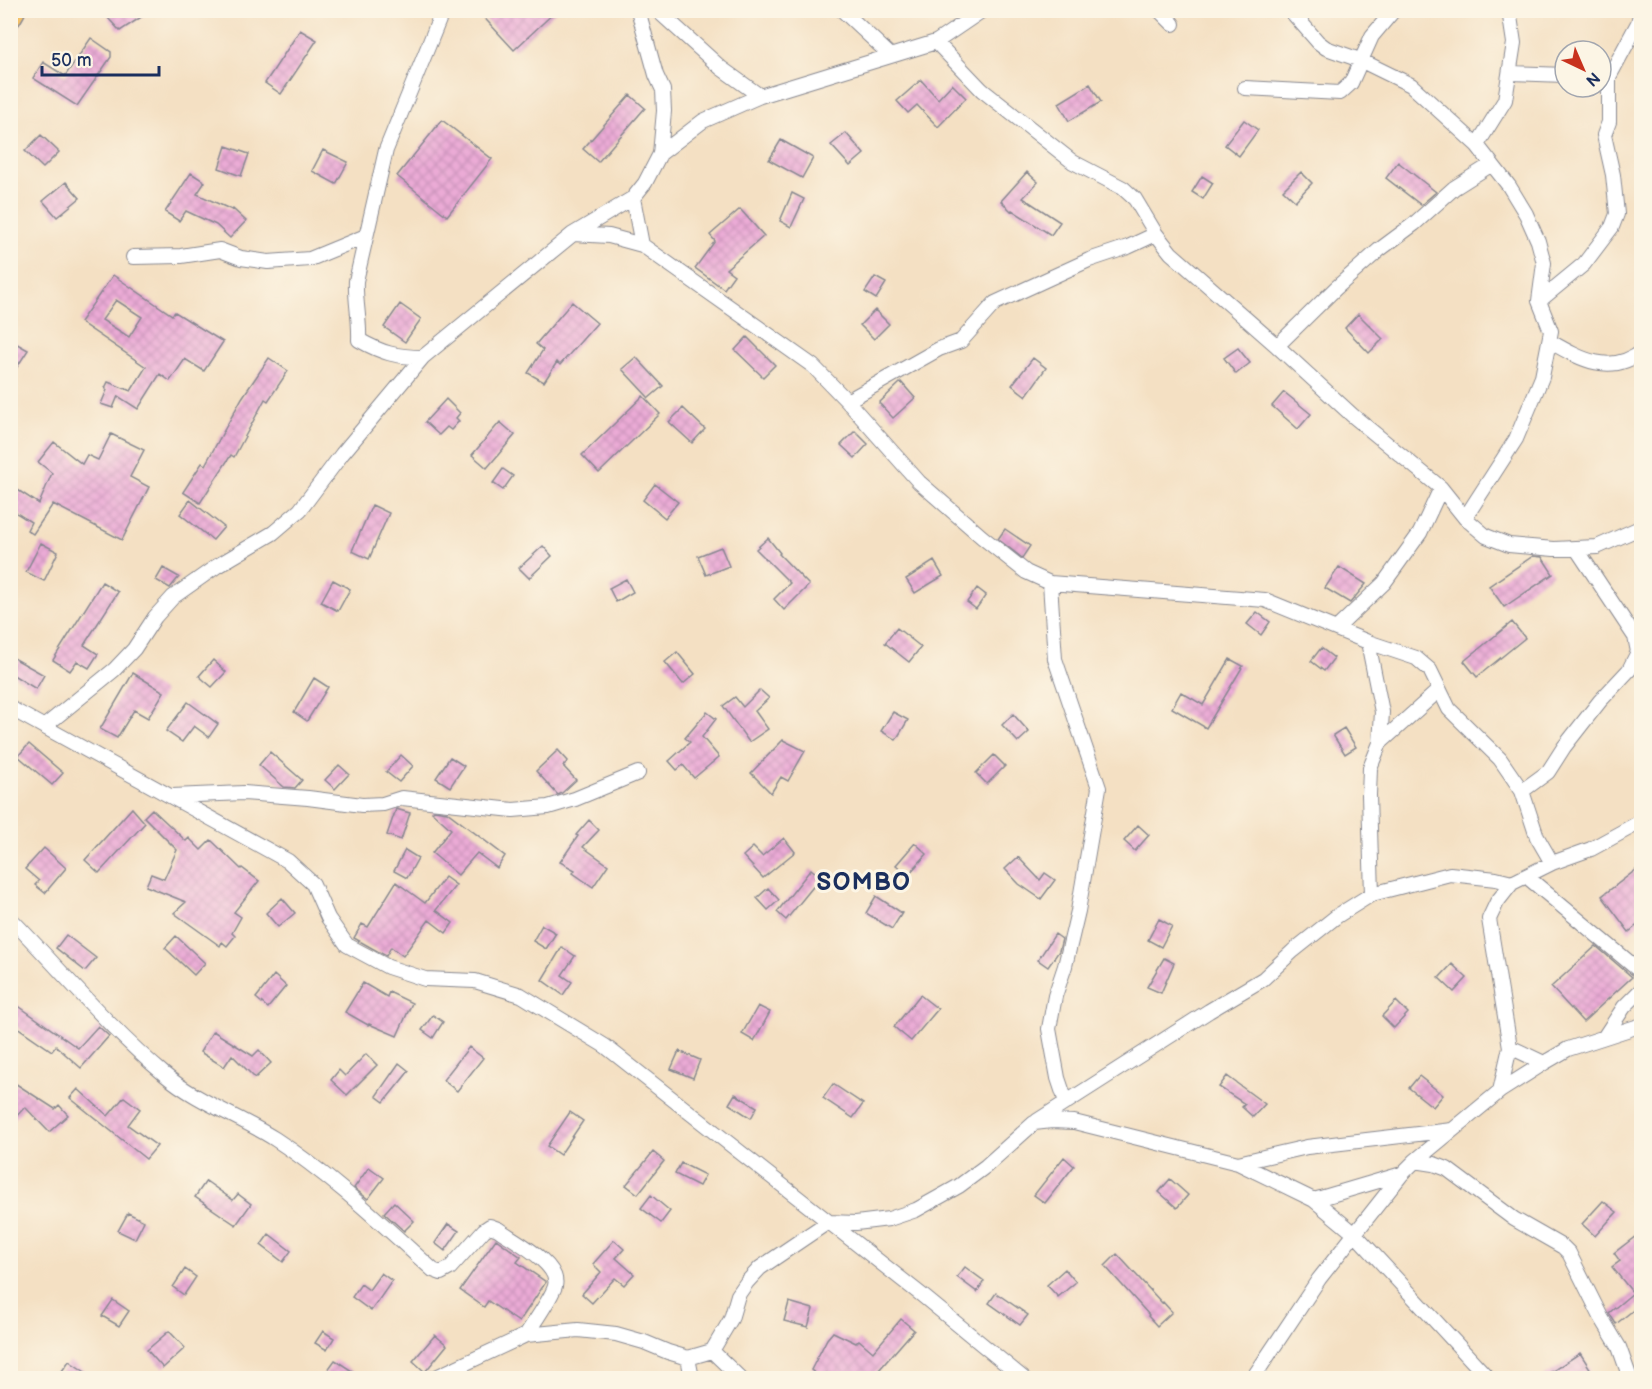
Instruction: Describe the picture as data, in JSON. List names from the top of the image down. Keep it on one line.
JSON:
{"districts":["SOMBO"],"scale_bar":"50 m","north":"bottom right"}
